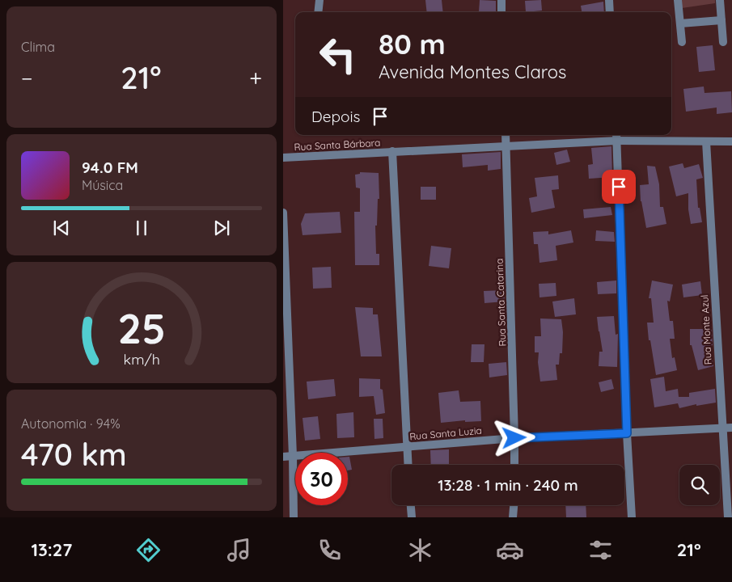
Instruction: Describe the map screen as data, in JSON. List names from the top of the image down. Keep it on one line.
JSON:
{"streets":{"street":["Rua Santa Bárbara","Rua Santa Catarina","Rua Monte Azul","Rua Santa Luzia"]},"crossings":[["Rua Santa Bárbara","Rua Santa Catarina"],["Rua Santa Bárbara","Rua Monte Azul"],["Rua Santa Catarina","Rua Santa Luzia"],["Rua Monte Azul","Rua Santa Luzia"]],"page":{"tile":["Clima",["Autonomia · 94%","470 km"]],"turn":["80 m","Avenida Montes Claros"],"heat":["−","21°","+"],"then":"Depois","song":["94.0 FM","Música"],"limit":"30","trip":"13:28 · 1 min · 240 m","tabs":["13:27","21°"],"gauge":["25","km/h"]}}
